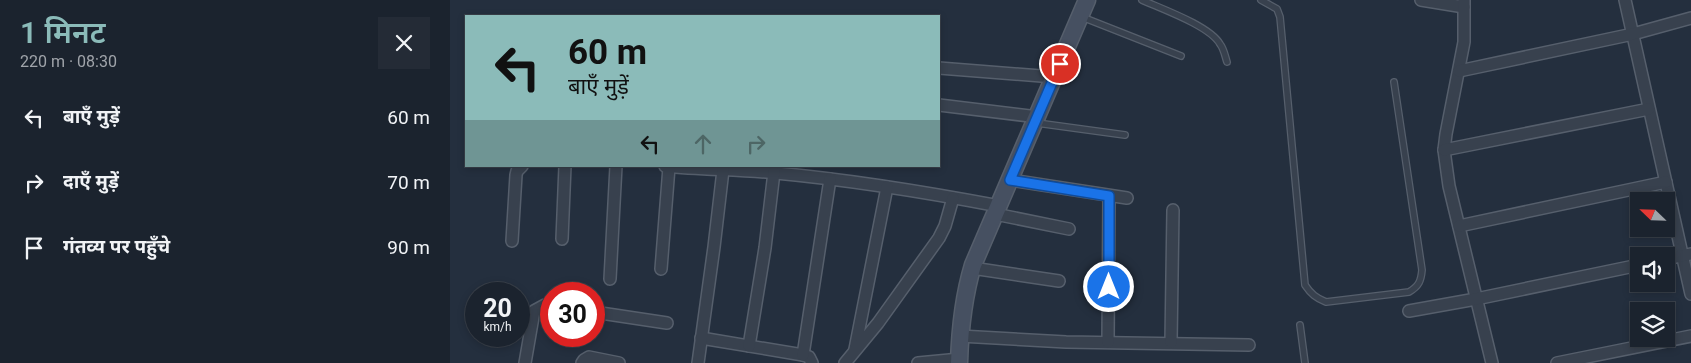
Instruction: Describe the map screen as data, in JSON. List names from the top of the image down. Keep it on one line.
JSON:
{"north":"top left","page":{"heading":["1 मिनट","220 m · 08:30"],"turn":["60 m","बाएँ मुड़ें"],"list":[{"name":"बाएँ मुड़ें","value":"60 m"},{"name":"दाएँ मुड़ें","value":"70 m"},{"name":"गंतव्य पर पहुँचे","value":"90 m"}],"speed":"20 km/h","limit":"30"}}
